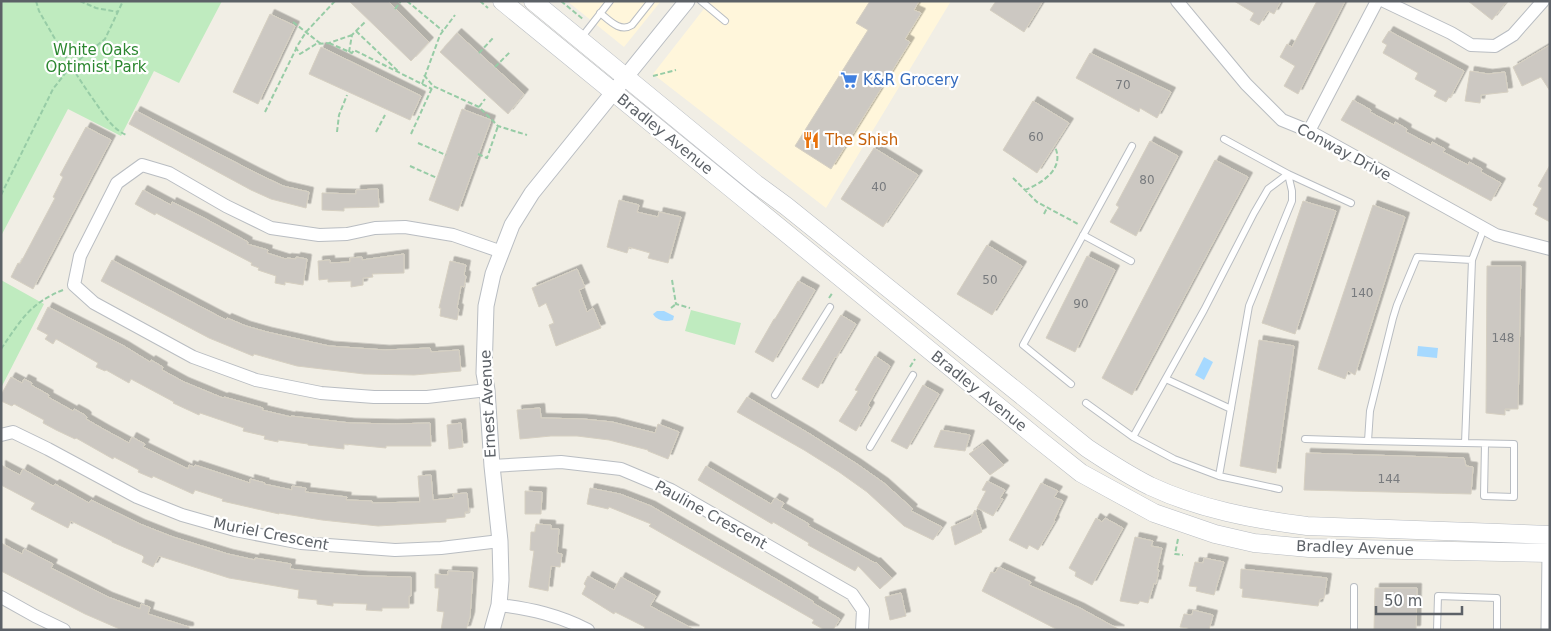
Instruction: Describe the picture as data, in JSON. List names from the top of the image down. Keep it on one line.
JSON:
{"streets":{"main road":["Bradley Avenue"],"street":["Conway Drive","Ernest Avenue","Pauline Crescent","Muriel Crescent"]},"crossings":[["Bradley Avenue","Ernest Avenue"],["Ernest Avenue","Pauline Crescent"],["Ernest Avenue","Muriel Crescent"]],"parks":["White Oaks Optimist Park"],"places":{"supermarket":["K&R Grocery"],"restaurant":["The Shish"]},"house_numbers":["70","60","80","40","50","140","90","148","144"],"scale_bar":"50 m"}
